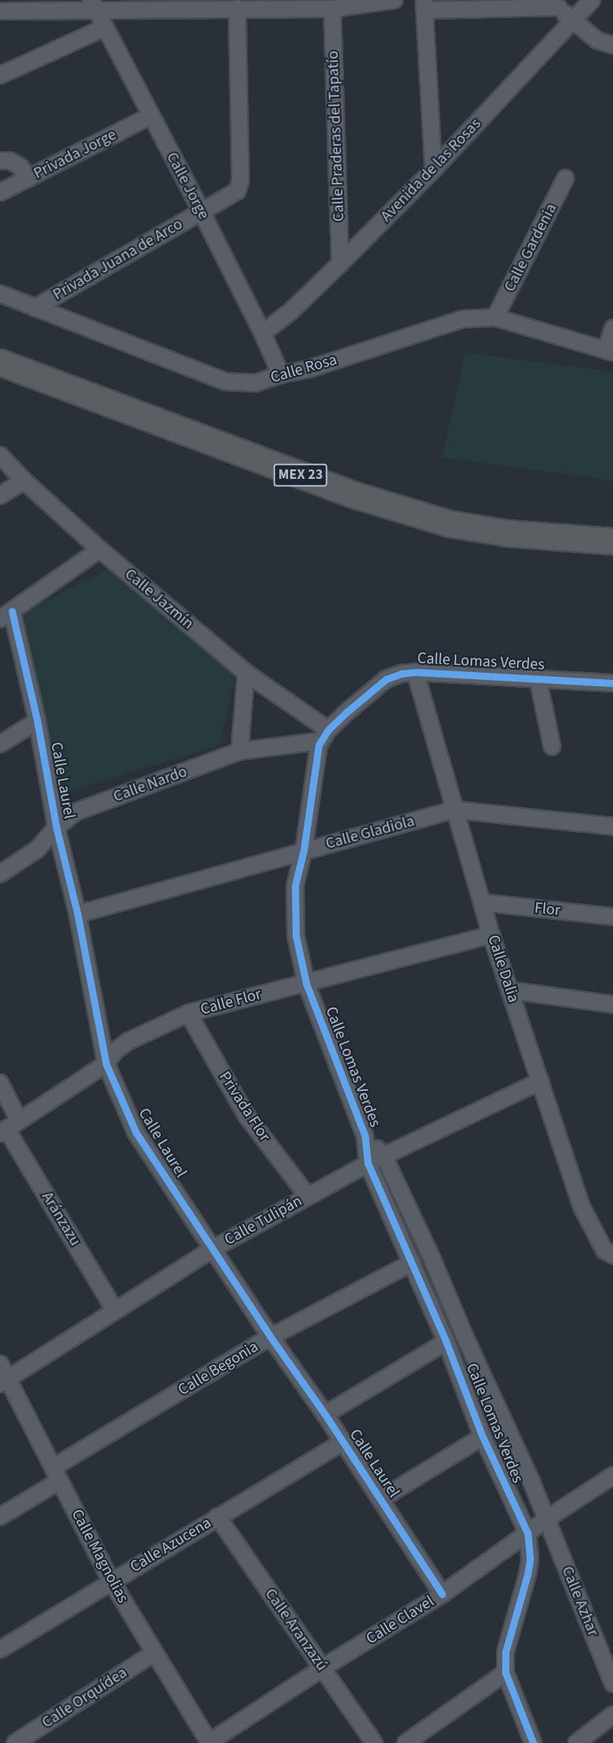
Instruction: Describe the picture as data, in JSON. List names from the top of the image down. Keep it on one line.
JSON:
{"streets":{"highway":["MEX 23"],"street":["Calle Praderas del Tapatío","Privada Jorge","Avenida de las Rosas","Calle Jorge","Calle Gardenia","Privada Juana de Arco","Calle Rosa","Calle Jazmín","Calle Lomas Verdes","Calle Laurel","Calle Nardo","Calle Gladiola","Flor","Calle Dalia","Calle Flor","Privada Flor","Aránzazu","Calle Tulipán","Calle Begonia","Calle Azucena","Calle Magnolias","Calle Azhar","Calle Clavel","Calle Aranzazú","Calle Orquídea"]},"crossings":[["Calle Praderas del Tapatío","Avenida de las Rosas"],["Privada Jorge","Calle Jorge"],["Avenida de las Rosas","Calle Jorge"],["Calle Jorge","Privada Juana de Arco"],["Calle Jorge","Calle Rosa"],["Calle Gardenia","Calle Rosa"],["Privada Juana de Arco","Calle Rosa"],["Calle Jazmín","Calle Lomas Verdes"],["Calle Jazmín","Calle Nardo"],["Calle Lomas Verdes","Calle Nardo"],["Calle Lomas Verdes","Calle Gladiola"],["Calle Lomas Verdes","Calle Dalia"],["Calle Lomas Verdes","Calle Flor"],["Calle Lomas Verdes","Calle Tulipán"],["Calle Lomas Verdes","Calle Begonia"],["Calle Lomas Verdes","Calle Azhar"],["Calle Lomas Verdes","Calle Clavel"],["Calle Laurel","Calle Nardo"],["Calle Laurel","Calle Gladiola"],["Calle Laurel","Calle Flor"],["Calle Laurel","Calle Tulipán"],["Calle Laurel","Calle Begonia"],["Calle Laurel","Calle Azucena"],["Calle Laurel","Calle Clavel"],["Calle Gladiola","Calle Dalia"],["Flor","Calle Dalia"],["Calle Dalia","Calle Flor"],["Calle Dalia","Calle Tulipán"],["Calle Flor","Privada Flor"],["Calle Flor","Aránzazu"],["Privada Flor","Calle Tulipán"],["Aránzazu","Calle Tulipán"],["Calle Tulipán","Calle Magnolias"],["Calle Begonia","Calle Magnolias"],["Calle Azucena","Calle Magnolias"],["Calle Azucena","Calle Aranzazú"],["Calle Magnolias","Calle Clavel"],["Calle Magnolias","Calle Orquídea"],["Calle Azhar","Calle Clavel"],["Calle Clavel","Calle Aranzazú"]]}
